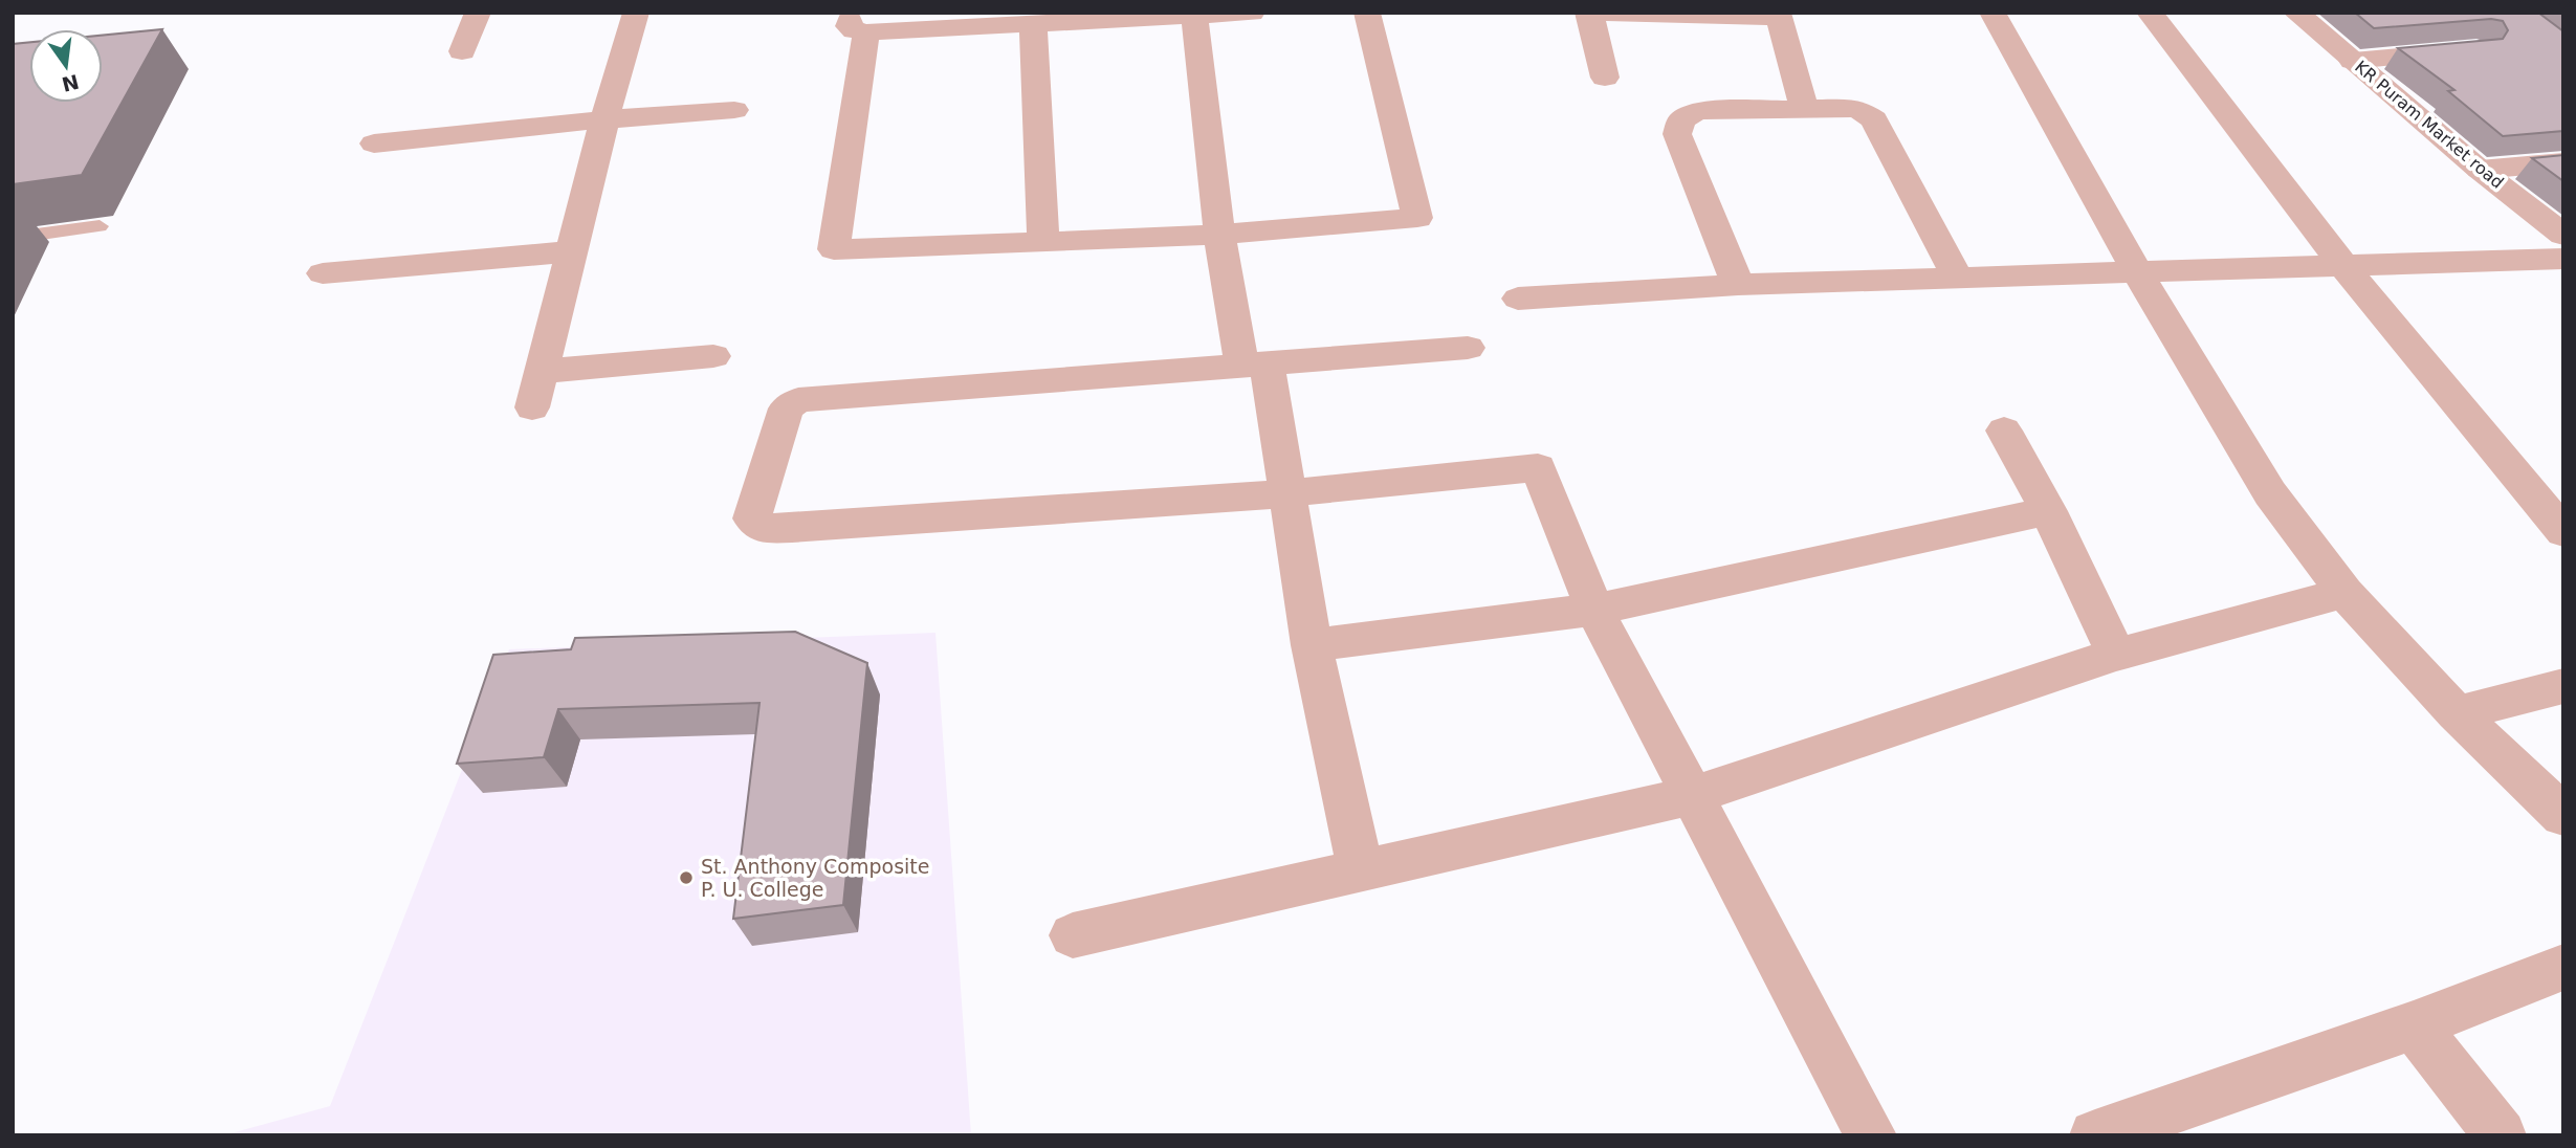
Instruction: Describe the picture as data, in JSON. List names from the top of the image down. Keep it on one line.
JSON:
{"streets":{"street":["KR Puram Market road"]},"places":["St. Anthony Composite P. U. College"],"north":"bottom"}
